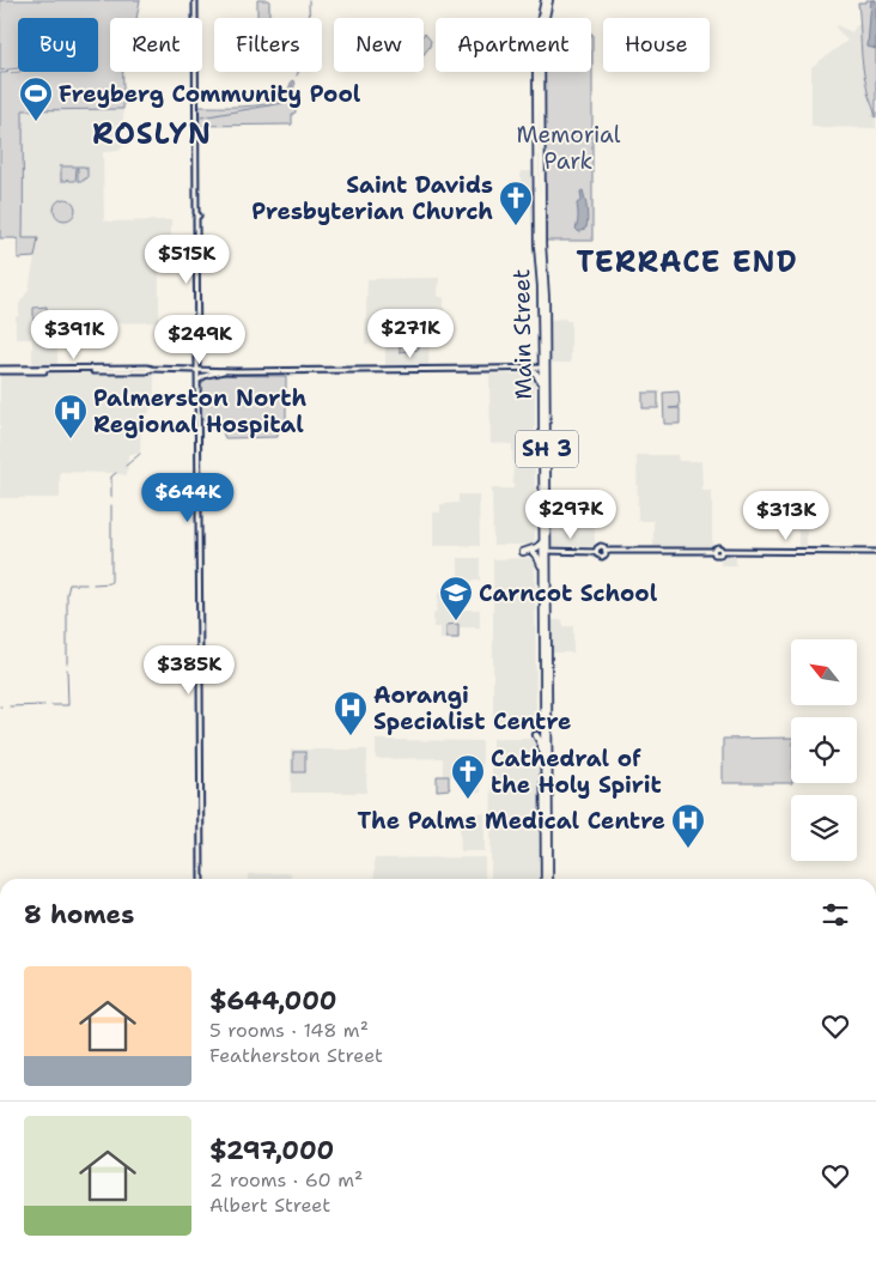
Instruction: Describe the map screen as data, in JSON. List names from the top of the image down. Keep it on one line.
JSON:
{"streets":{"highway":["Main Street","SH 3"]},"districts":["ROSLYN","TERRACE END"],"parks":["Memorial Park"],"places":{"sports":["Freyberg Community Pool"],"church":["Saint Davids Presbyterian Church","Cathedral of the Holy Spirit"],"hospital":["Palmerston North Regional Hospital","Aorangi Specialist Centre","The Palms Medical Centre"],"school or university":["Carncot School"]},"north":"top left","page":{"chip":["Buy","Rent","Filters","New","Apartment","House"],"price":["$515K","$271K","$391K","$249K","$644K","$297K","$313K","$385K"],"heading":"8 homes","list":[{"name":"$644,000","note":"5 rooms · 148 m² · Featherston Street"},{"name":"$297,000","note":"2 rooms · 60 m² · Albert Street"}]}}
